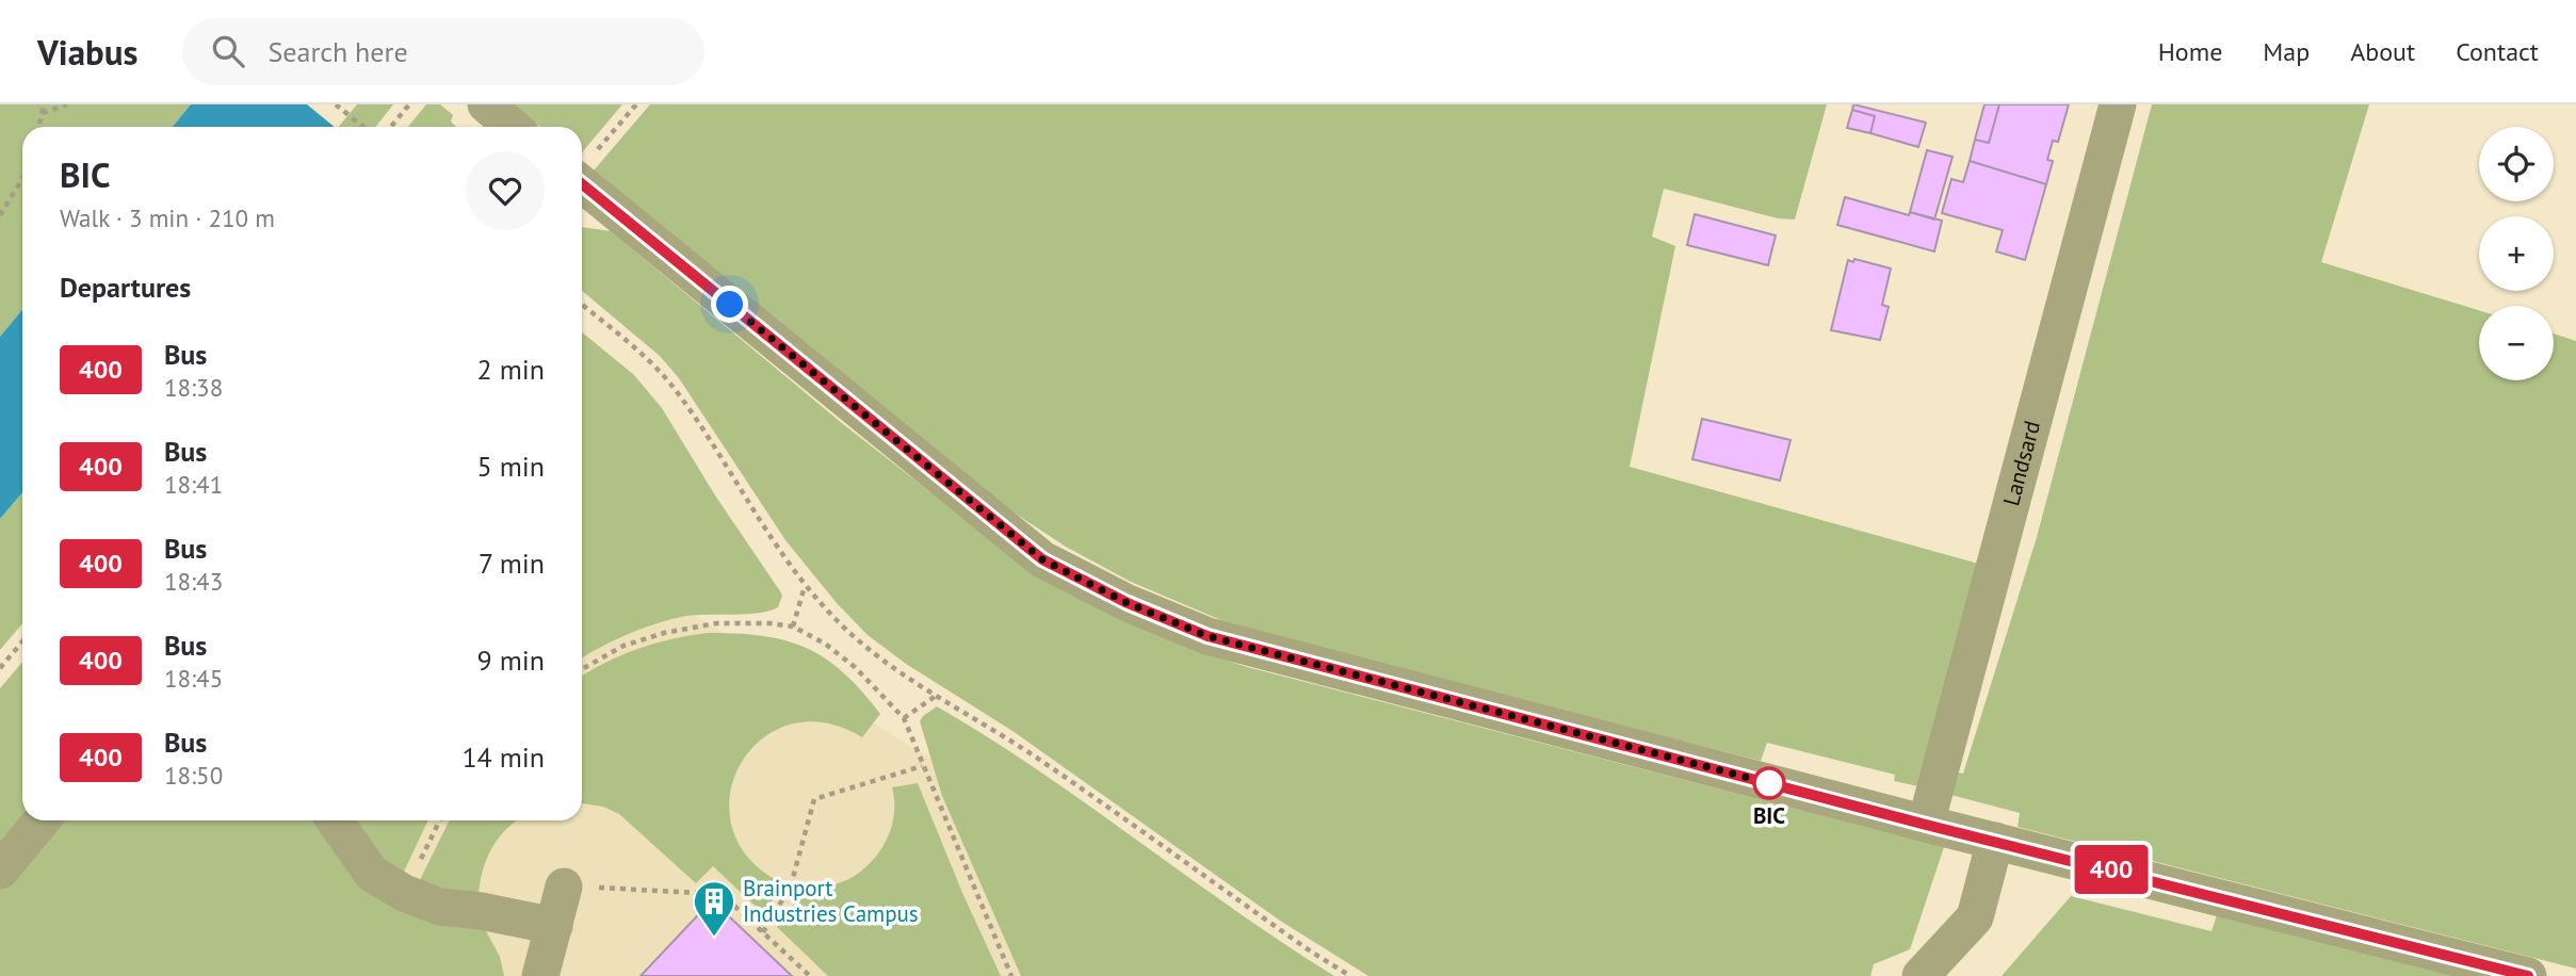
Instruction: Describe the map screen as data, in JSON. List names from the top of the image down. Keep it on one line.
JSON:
{"streets":{"street":["Landsard"]},"places":{"other":["BIC"],"building":["Brainport Industries Campus"]},"lines":["bus line 400"],"page":{"header":"Viabus","search":"Search here","nav":["Home","Map","About","Contact"],"on_map":"400","map_buttons":["+","−"],"heading":[["BIC","Walk · 3 min · 210 m"],"Departures"],"list":[{"mark":"400","name":"Bus","note":"18:38","value":"2 min"},{"mark":"400","name":"Bus","note":"18:41","value":"5 min"},{"mark":"400","name":"Bus","note":"18:43","value":"7 min"},{"mark":"400","name":"Bus","note":"18:45","value":"9 min"},{"mark":"400","name":"Bus","note":"18:50","value":"14 min"}]}}
